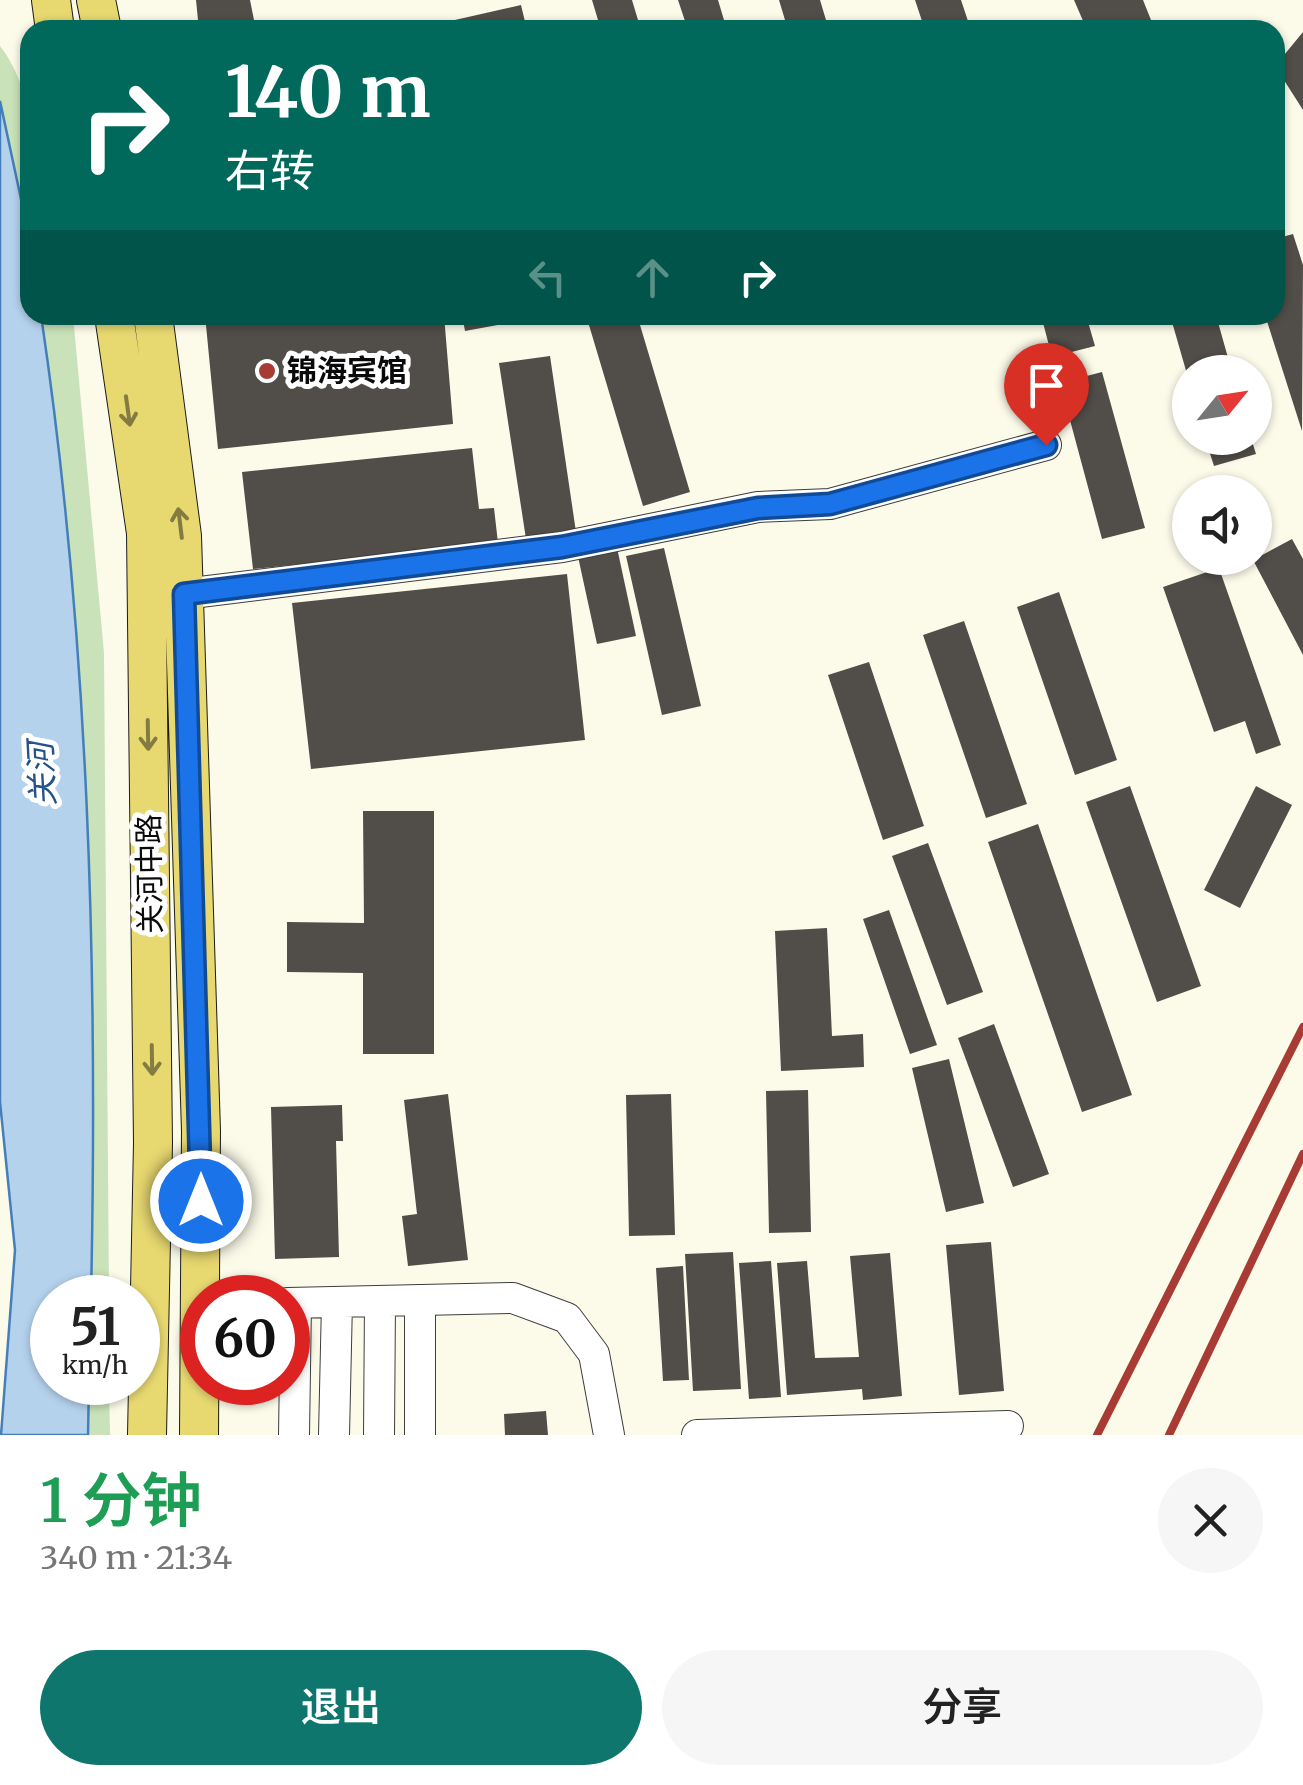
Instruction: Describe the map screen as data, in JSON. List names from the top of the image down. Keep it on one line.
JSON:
{"streets":{"main road":["关河中路"]},"water":["关河"],"places":["锦海宾馆"],"north":"top right","page":{"turn":["140 m","右转"],"speed":"51 km/h","limit":"60","heading":["1 分钟","340 m · 21:34"],"buttons":["退出","分享"]}}
